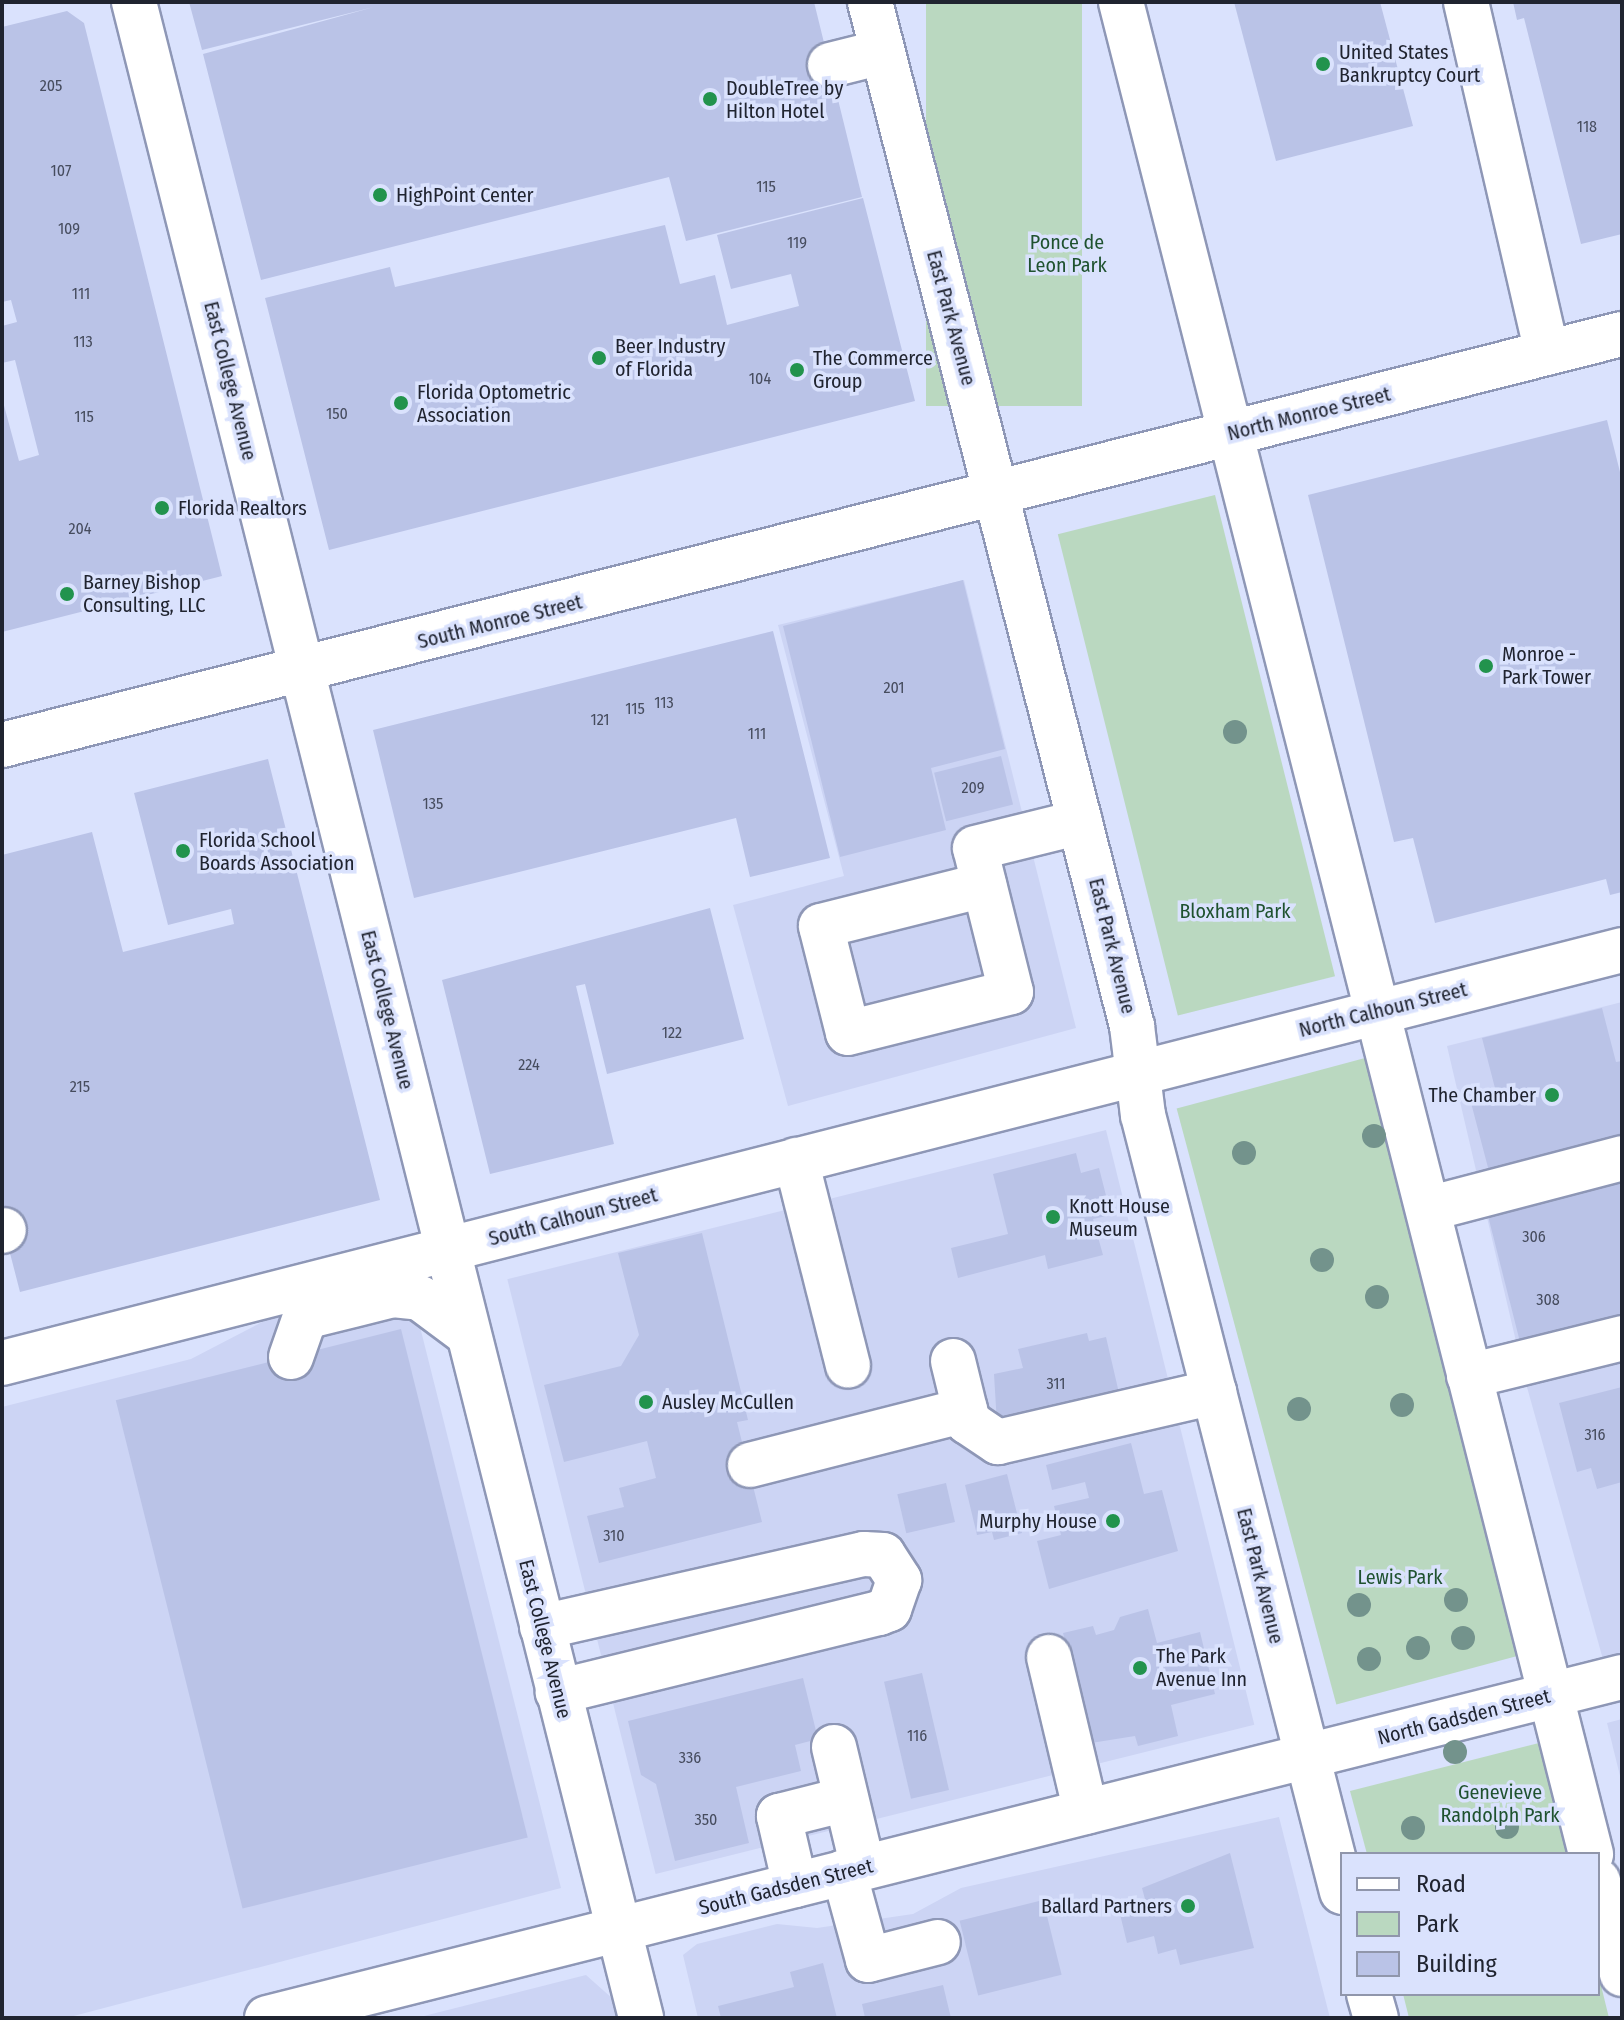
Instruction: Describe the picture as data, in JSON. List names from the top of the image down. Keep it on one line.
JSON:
{"streets":{"street":["East Park Avenue","East College Avenue","North Monroe Street","South Monroe Street","North Calhoun Street","South Calhoun Street","North Gadsden Street","South Gadsden Street"]},"crossings":[["East Park Avenue","North Monroe Street"],["East Park Avenue","South Monroe Street"],["East Park Avenue","North Calhoun Street"],["East Park Avenue","South Calhoun Street"],["East Park Avenue","North Gadsden Street"],["East Park Avenue","South Gadsden Street"],["East College Avenue","South Monroe Street"],["East College Avenue","South Calhoun Street"],["East College Avenue","South Gadsden Street"],["North Monroe Street","South Monroe Street"],["North Calhoun Street","South Calhoun Street"],["North Gadsden Street","South Gadsden Street"]],"parks":["Ponce de Leon Park","Bloxham Park","Lewis Park","Genevieve Randolph Park"],"places":["United States Bankruptcy Court","DoubleTree by Hilton Hotel","HighPoint Center","Beer Industry of Florida","The Commerce Group","Florida Optometric Association","Florida Realtors","Barney Bishop Consulting, LLC","Monroe - Park Tower","Florida School Boards Association","The Chamber","Knott House Museum","Ausley McCullen","Murphy House","The Park Avenue Inn","Ballard Partners"],"house_numbers":["205","118","107","115","109","119","111","113","104","150","115","204","201","113","115","121","111","209","135","122","224","215","306","308","311","316","310","116","336","350"],"legend":["Road","Park","Building"]}
